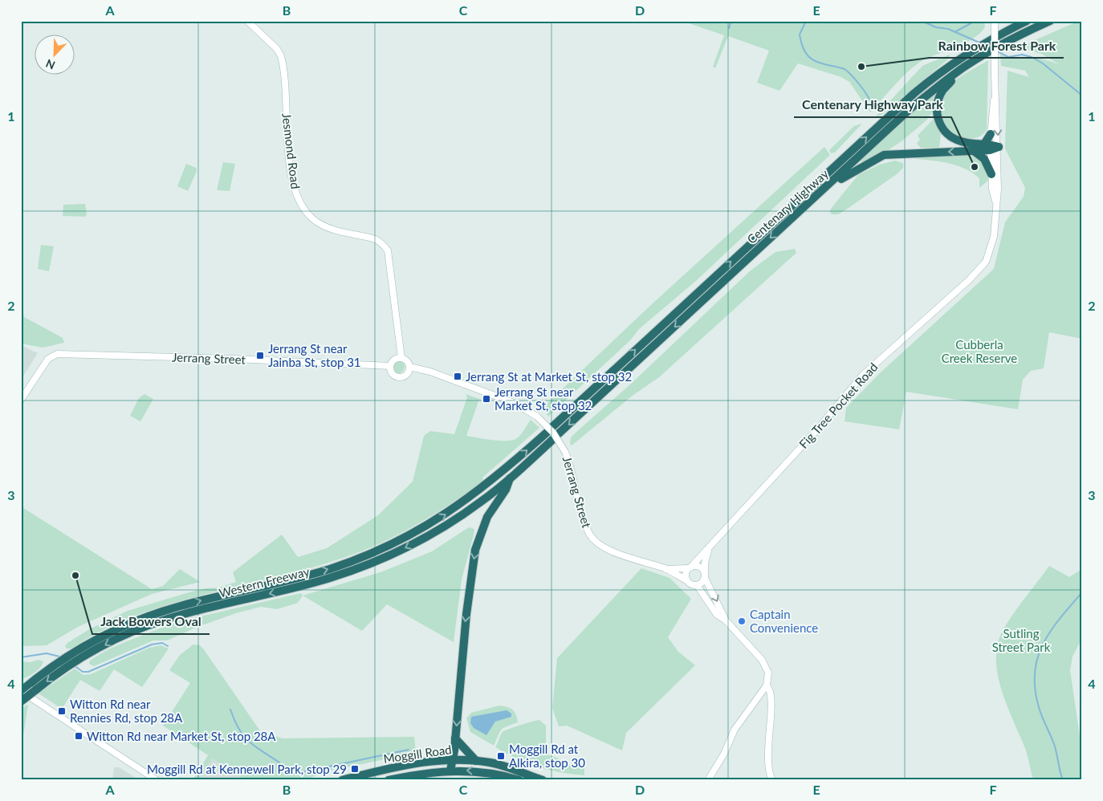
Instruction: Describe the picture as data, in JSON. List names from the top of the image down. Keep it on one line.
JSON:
{"streets":{"highway":["Centenary Highway","Western Freeway","Moggill Road"],"street":["Jesmond Road","Jerrang Street","Fig Tree Pocket Road"]},"crossings":[["Jesmond Road","Jerrang Street"],["Jerrang Street","Fig Tree Pocket Road"]],"parks":["Cubberla Creek Reserve","Sutling Street Park"],"places":{"other":["Rainbow Forest Park","Centenary Highway Park","Jack Bowers Oval","Captain Convenience"],"transit":["Jerrang St near Jainba St, stop 31","Jerrang St at Market St, stop 32","Jerrang St near Market St, stop 32","Witton Rd near Rennies Rd, stop 28A","Witton Rd near Market St, stop 28A","Moggill Rd at Alkira, stop 30","Moggill Rd at Kennewell Park, stop 29"]},"north":"bottom left","grid":{"columns":["A","B","C","D","E","F"],"rows":["1","2","3","4"]}}
